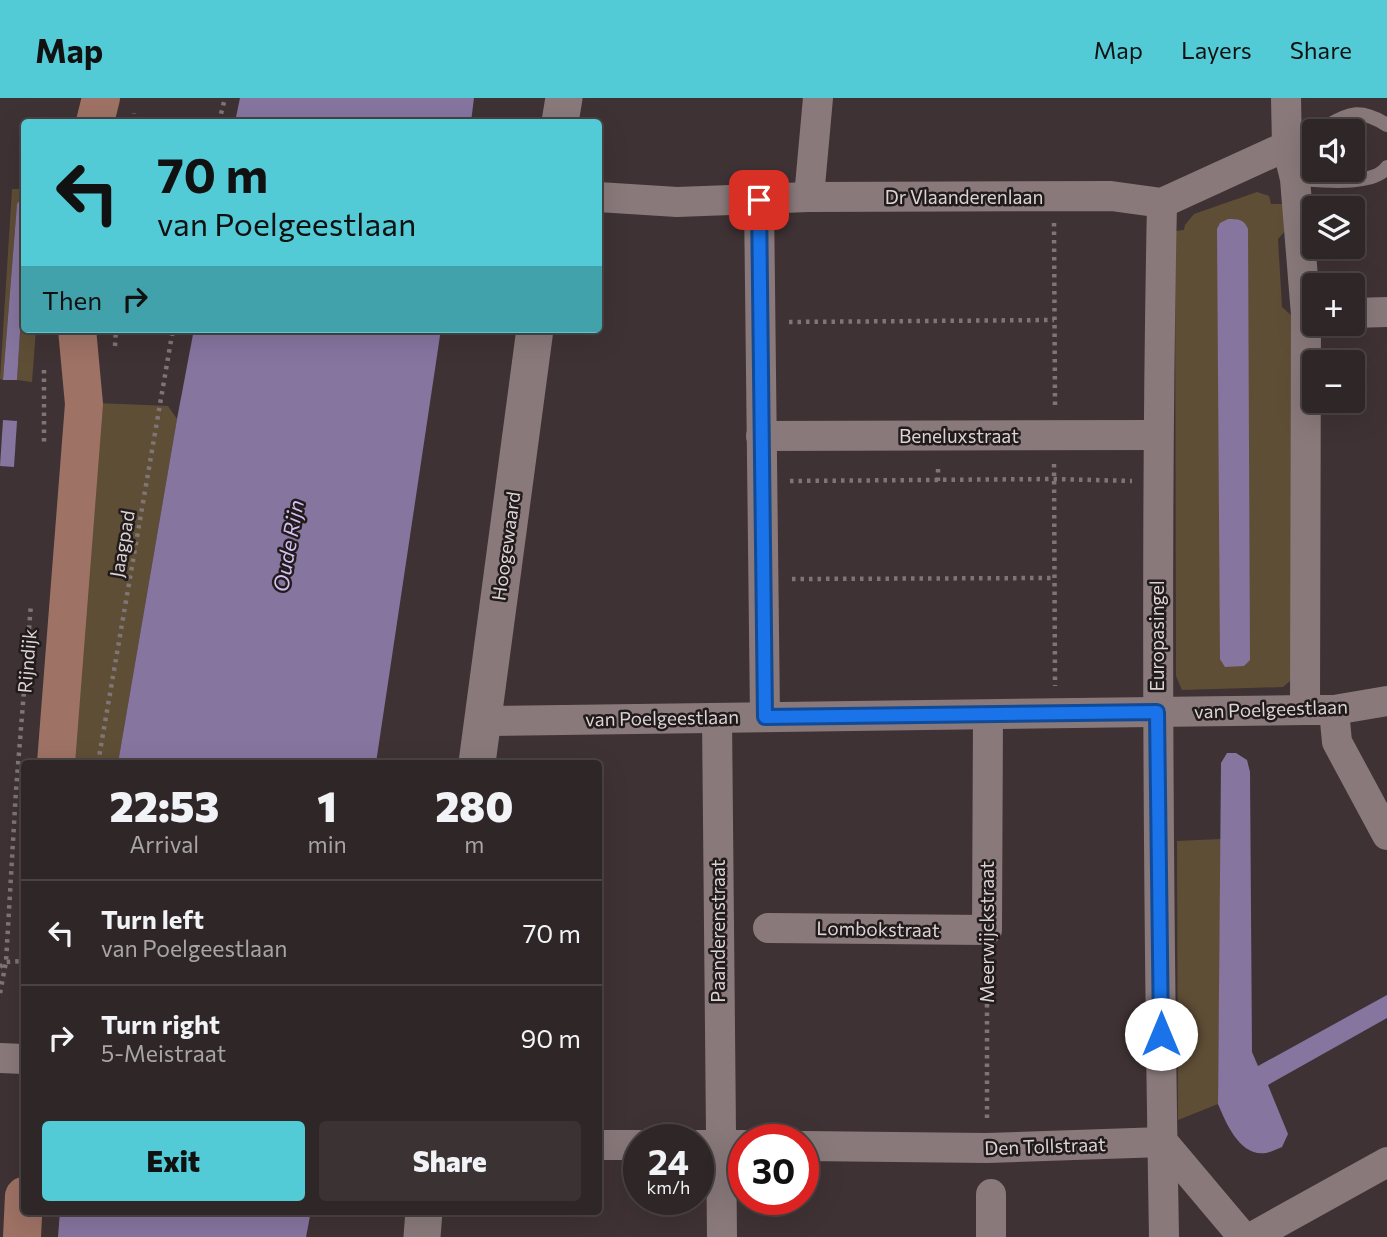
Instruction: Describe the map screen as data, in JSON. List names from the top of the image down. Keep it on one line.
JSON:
{"streets":{"main road":["Rijndijk"],"street":["Dr Vlaanderenlaan","Beneluxstraat","Hoogewaard","Europasingel","van Poelgeestlaan","Lombokstraat","Paanderenstraat","Meerwijckstraat","Den Tollstraat"],"path":["Jaagpad"]},"crossings":[["Dr Vlaanderenlaan","Europasingel"],["Beneluxstraat","Europasingel"],["Hoogewaard","van Poelgeestlaan"],["Europasingel","van Poelgeestlaan"],["Europasingel","Den Tollstraat"],["van Poelgeestlaan","Paanderenstraat"],["van Poelgeestlaan","Meerwijckstraat"],["Lombokstraat","Meerwijckstraat"],["Meerwijckstraat","Den Tollstraat"]],"water":["Oude Rijn"],"page":{"header":"Map","nav":["Map","Layers","Share"],"map_buttons":["+","−"],"turn":["70 m","van Poelgeestlaan"],"then":"Then","eta":["22:53","Arrival","1","min","280","m"],"list":[{"name":"Turn left","note":"van Poelgeestlaan","value":"70 m"},{"name":"Turn right","note":"5-Meistraat","value":"90 m"}],"buttons":["Exit","Share"],"speed":"24 km/h","limit":"30"}}
